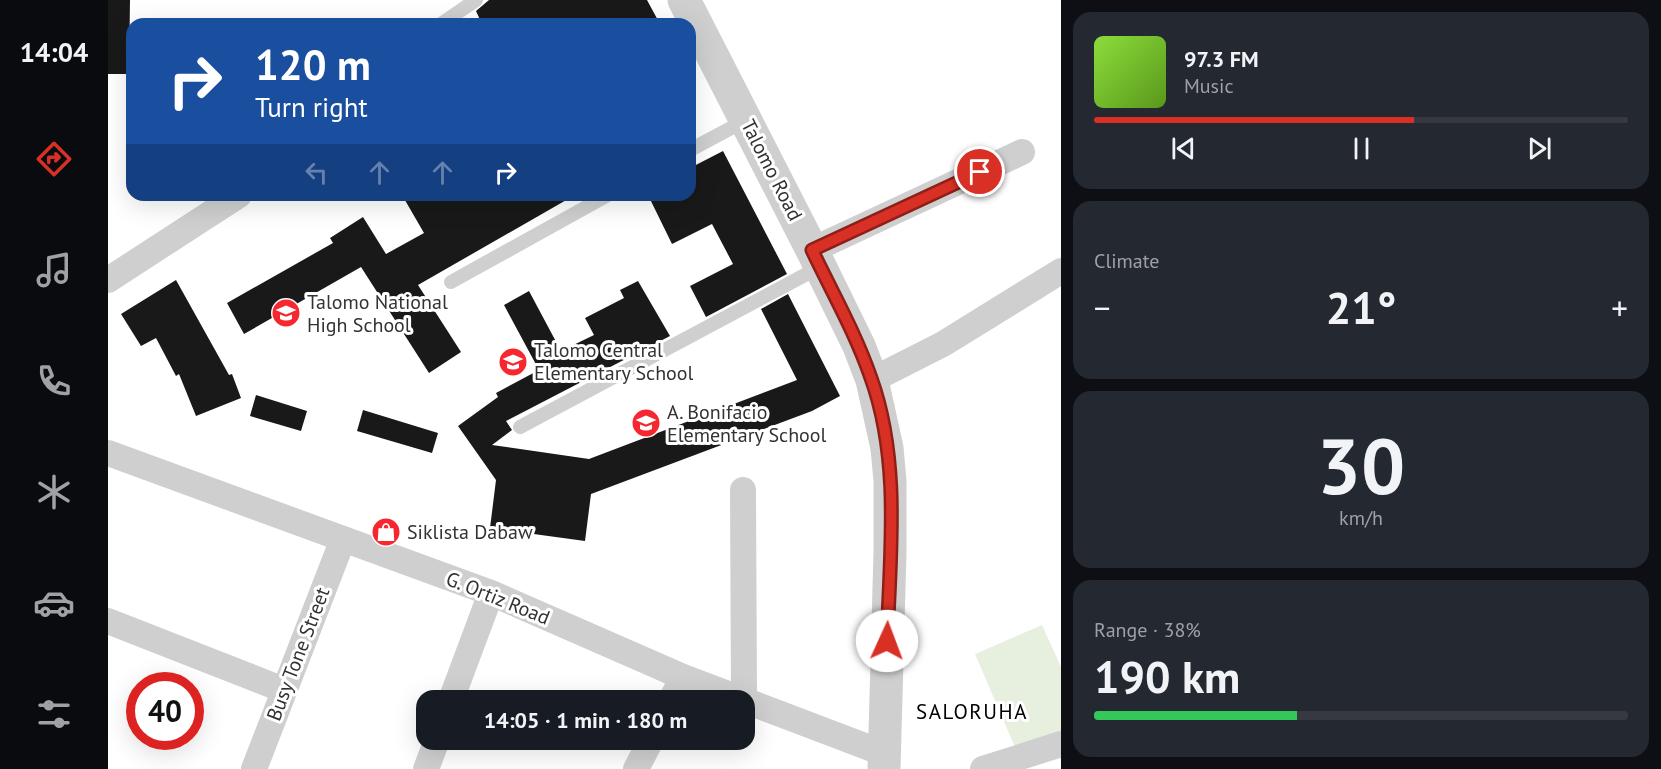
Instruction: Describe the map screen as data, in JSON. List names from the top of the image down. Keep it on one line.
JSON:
{"streets":{"street":["Talomo Road","G. Ortiz Road","Busy Tone Street"]},"crossings":[["Talomo Road","G. Ortiz Road"],["G. Ortiz Road","Busy Tone Street"]],"districts":["SALORUHA"],"places":{"school or university":["Talomo National High School","Talomo Central Elementary School","A. Bonifacio Elementary School"],"shop":["Siklista Dabaw"]},"page":{"tabs":"14:04","turn":["120 m","Turn right"],"song":["97.3 FM","Music"],"tile":["Climate",["30","km/h"],["Range · 38%","190 km"]],"heat":["−","21°","+"],"limit":"40","trip":"14:05 · 1 min · 180 m"}}
